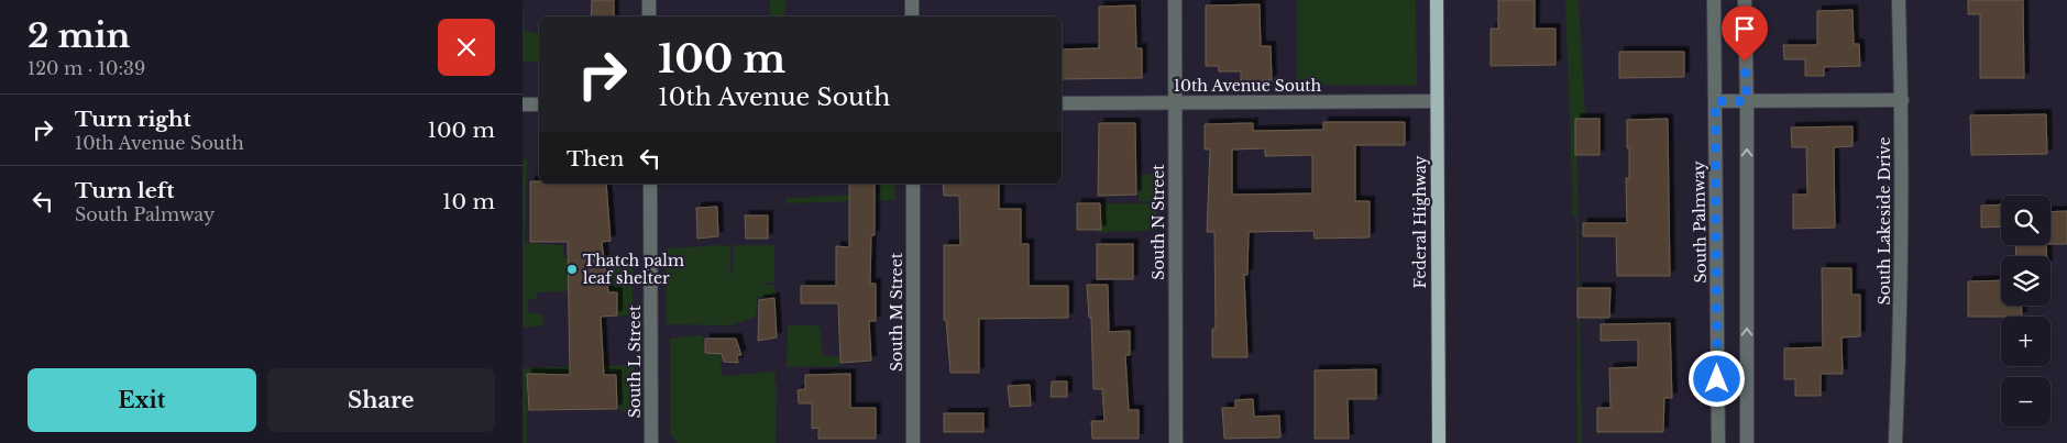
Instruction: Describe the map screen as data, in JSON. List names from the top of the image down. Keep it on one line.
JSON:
{"streets":{"main road":["Federal Highway"],"street":["10th Avenue South","South Lakeside Drive","South N Street","South Palmway","South M Street","South L Street"]},"crossings":[["10th Avenue South","South N Street"],["10th Avenue South","Federal Highway"]],"places":["Thatch palm leaf shelter"],"page":{"heading":["2 min","120 m · 10:39"],"turn":["100 m","10th Avenue South"],"list":[{"name":"Turn right","note":"10th Avenue South","value":"100 m"},{"name":"Turn left","note":"South Palmway","value":"10 m"}],"then":"Then","map_buttons":["+","−"],"buttons":["Exit","Share"]}}
